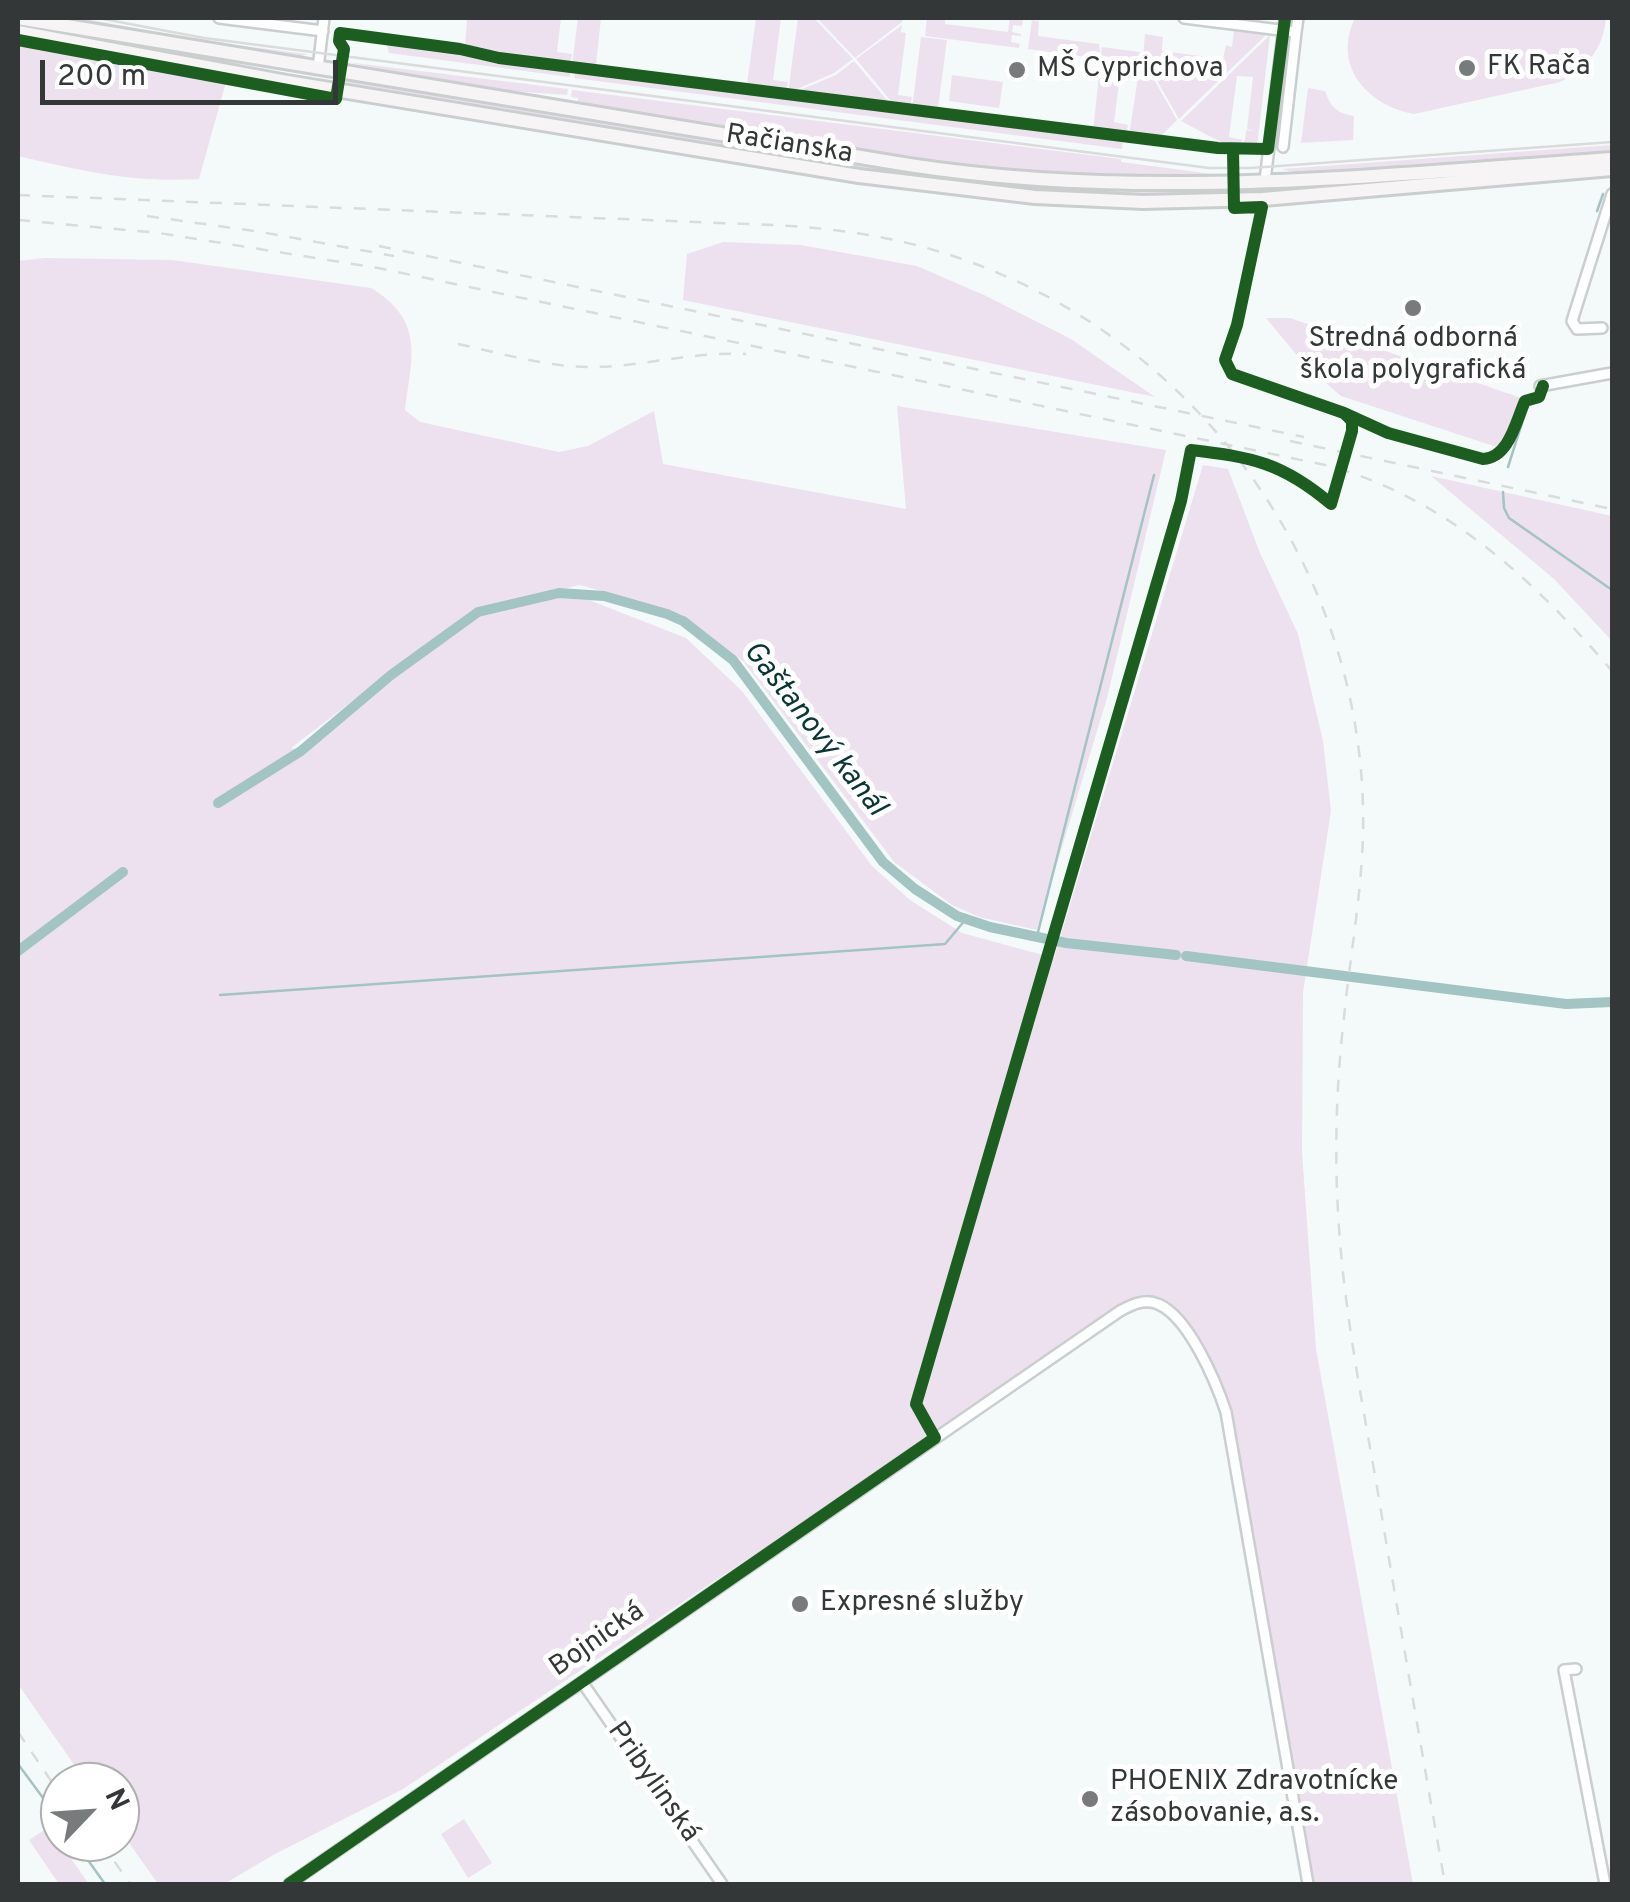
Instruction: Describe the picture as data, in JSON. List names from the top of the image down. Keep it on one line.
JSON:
{"streets":{"main road":["Račianska"],"street":["Bojnická","Pribylinská"]},"crossings":[["Bojnická","Pribylinská"]],"water":["Gaštanový kanál"],"places":["FK Rača","MŠ Cyprichova","Stredná odborná škola polygrafická","Expresné služby","PHOENIX Zdravotnícke zásobovanie, a.s."],"scale_bar":"200 m","north":"top right"}
